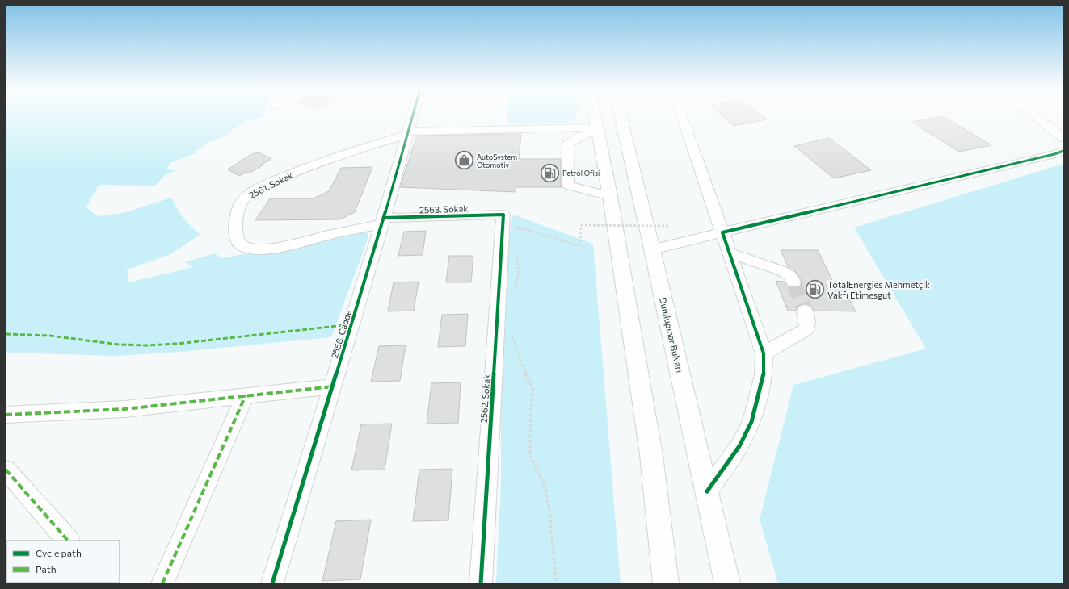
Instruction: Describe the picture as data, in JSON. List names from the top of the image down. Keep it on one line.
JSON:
{"streets":{"highway":["Dumlupınar Bulvarı"],"street":["2561. Sokak","2563. Sokak","2558. Cadde","2562. Sokak"]},"crossings":[["2561. Sokak","2563. Sokak"],["2561. Sokak","2558. Cadde"],["2563. Sokak","2558. Cadde"],["2563. Sokak","2562. Sokak"]],"places":{"shop":["AutoSystem Otomotiv"],"fuel station":["Petrol Ofisi","TotalEnergies Mehmetçik Vakfı Etimesgut"]},"legend":["Cycle path","Path"]}
